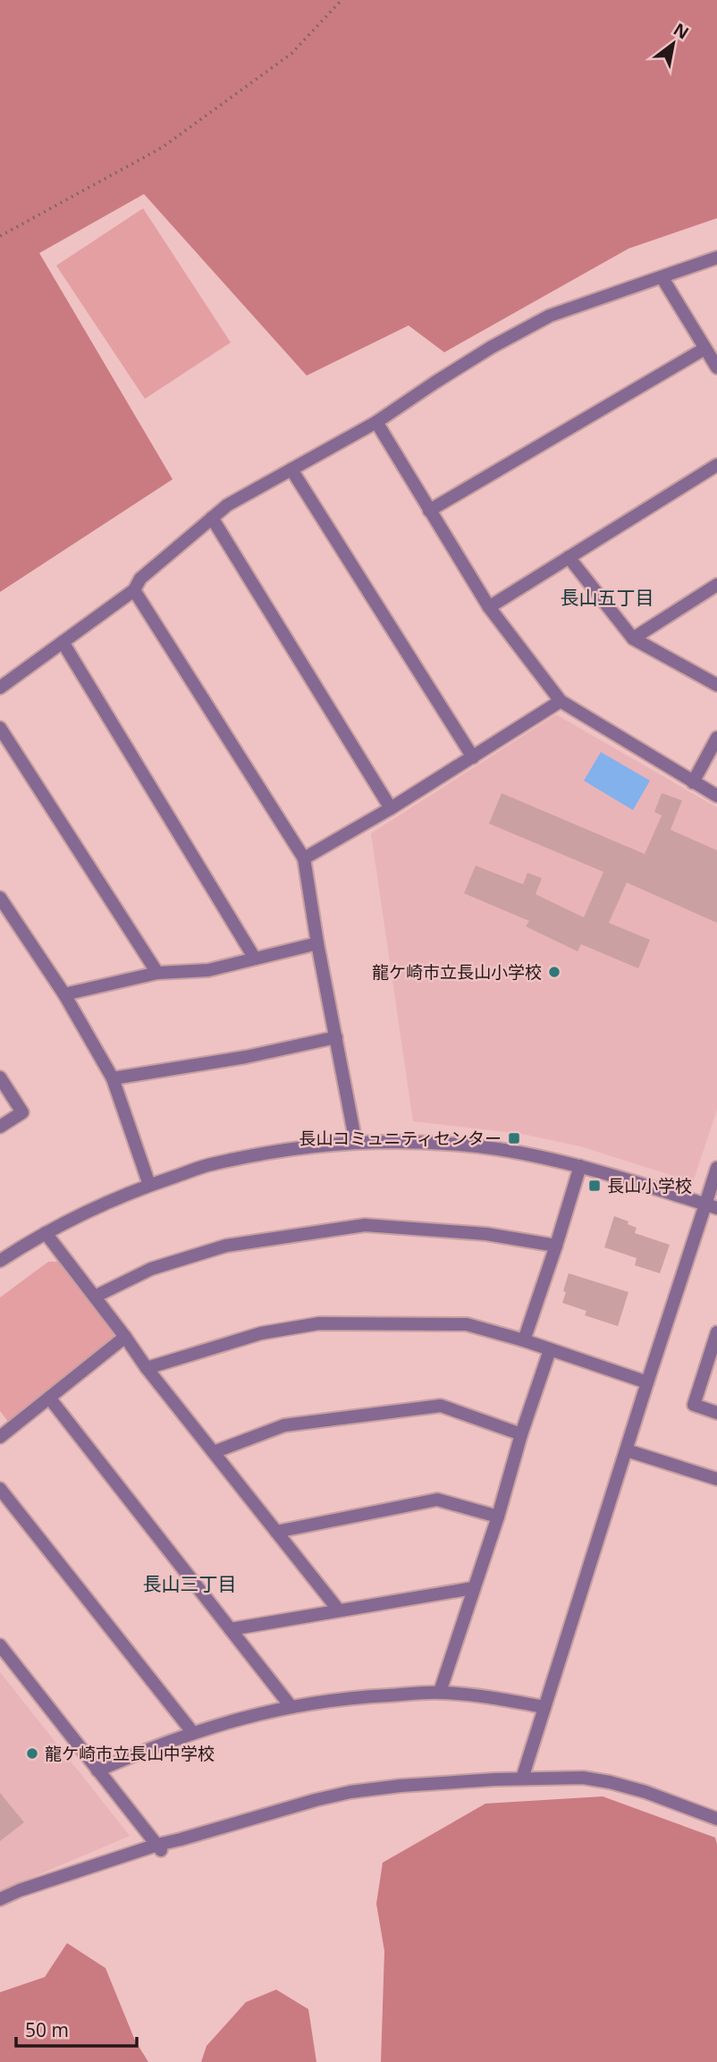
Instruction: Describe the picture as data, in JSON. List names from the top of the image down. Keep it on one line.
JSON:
{"districts":["長山五丁目","長山三丁目"],"places":{"other":["龍ケ崎市立長山小学校","龍ケ崎市立長山中学校"],"transit":["長山コミュニティセンター","長山小学校"]},"scale_bar":"50 m","north":"top right"}
